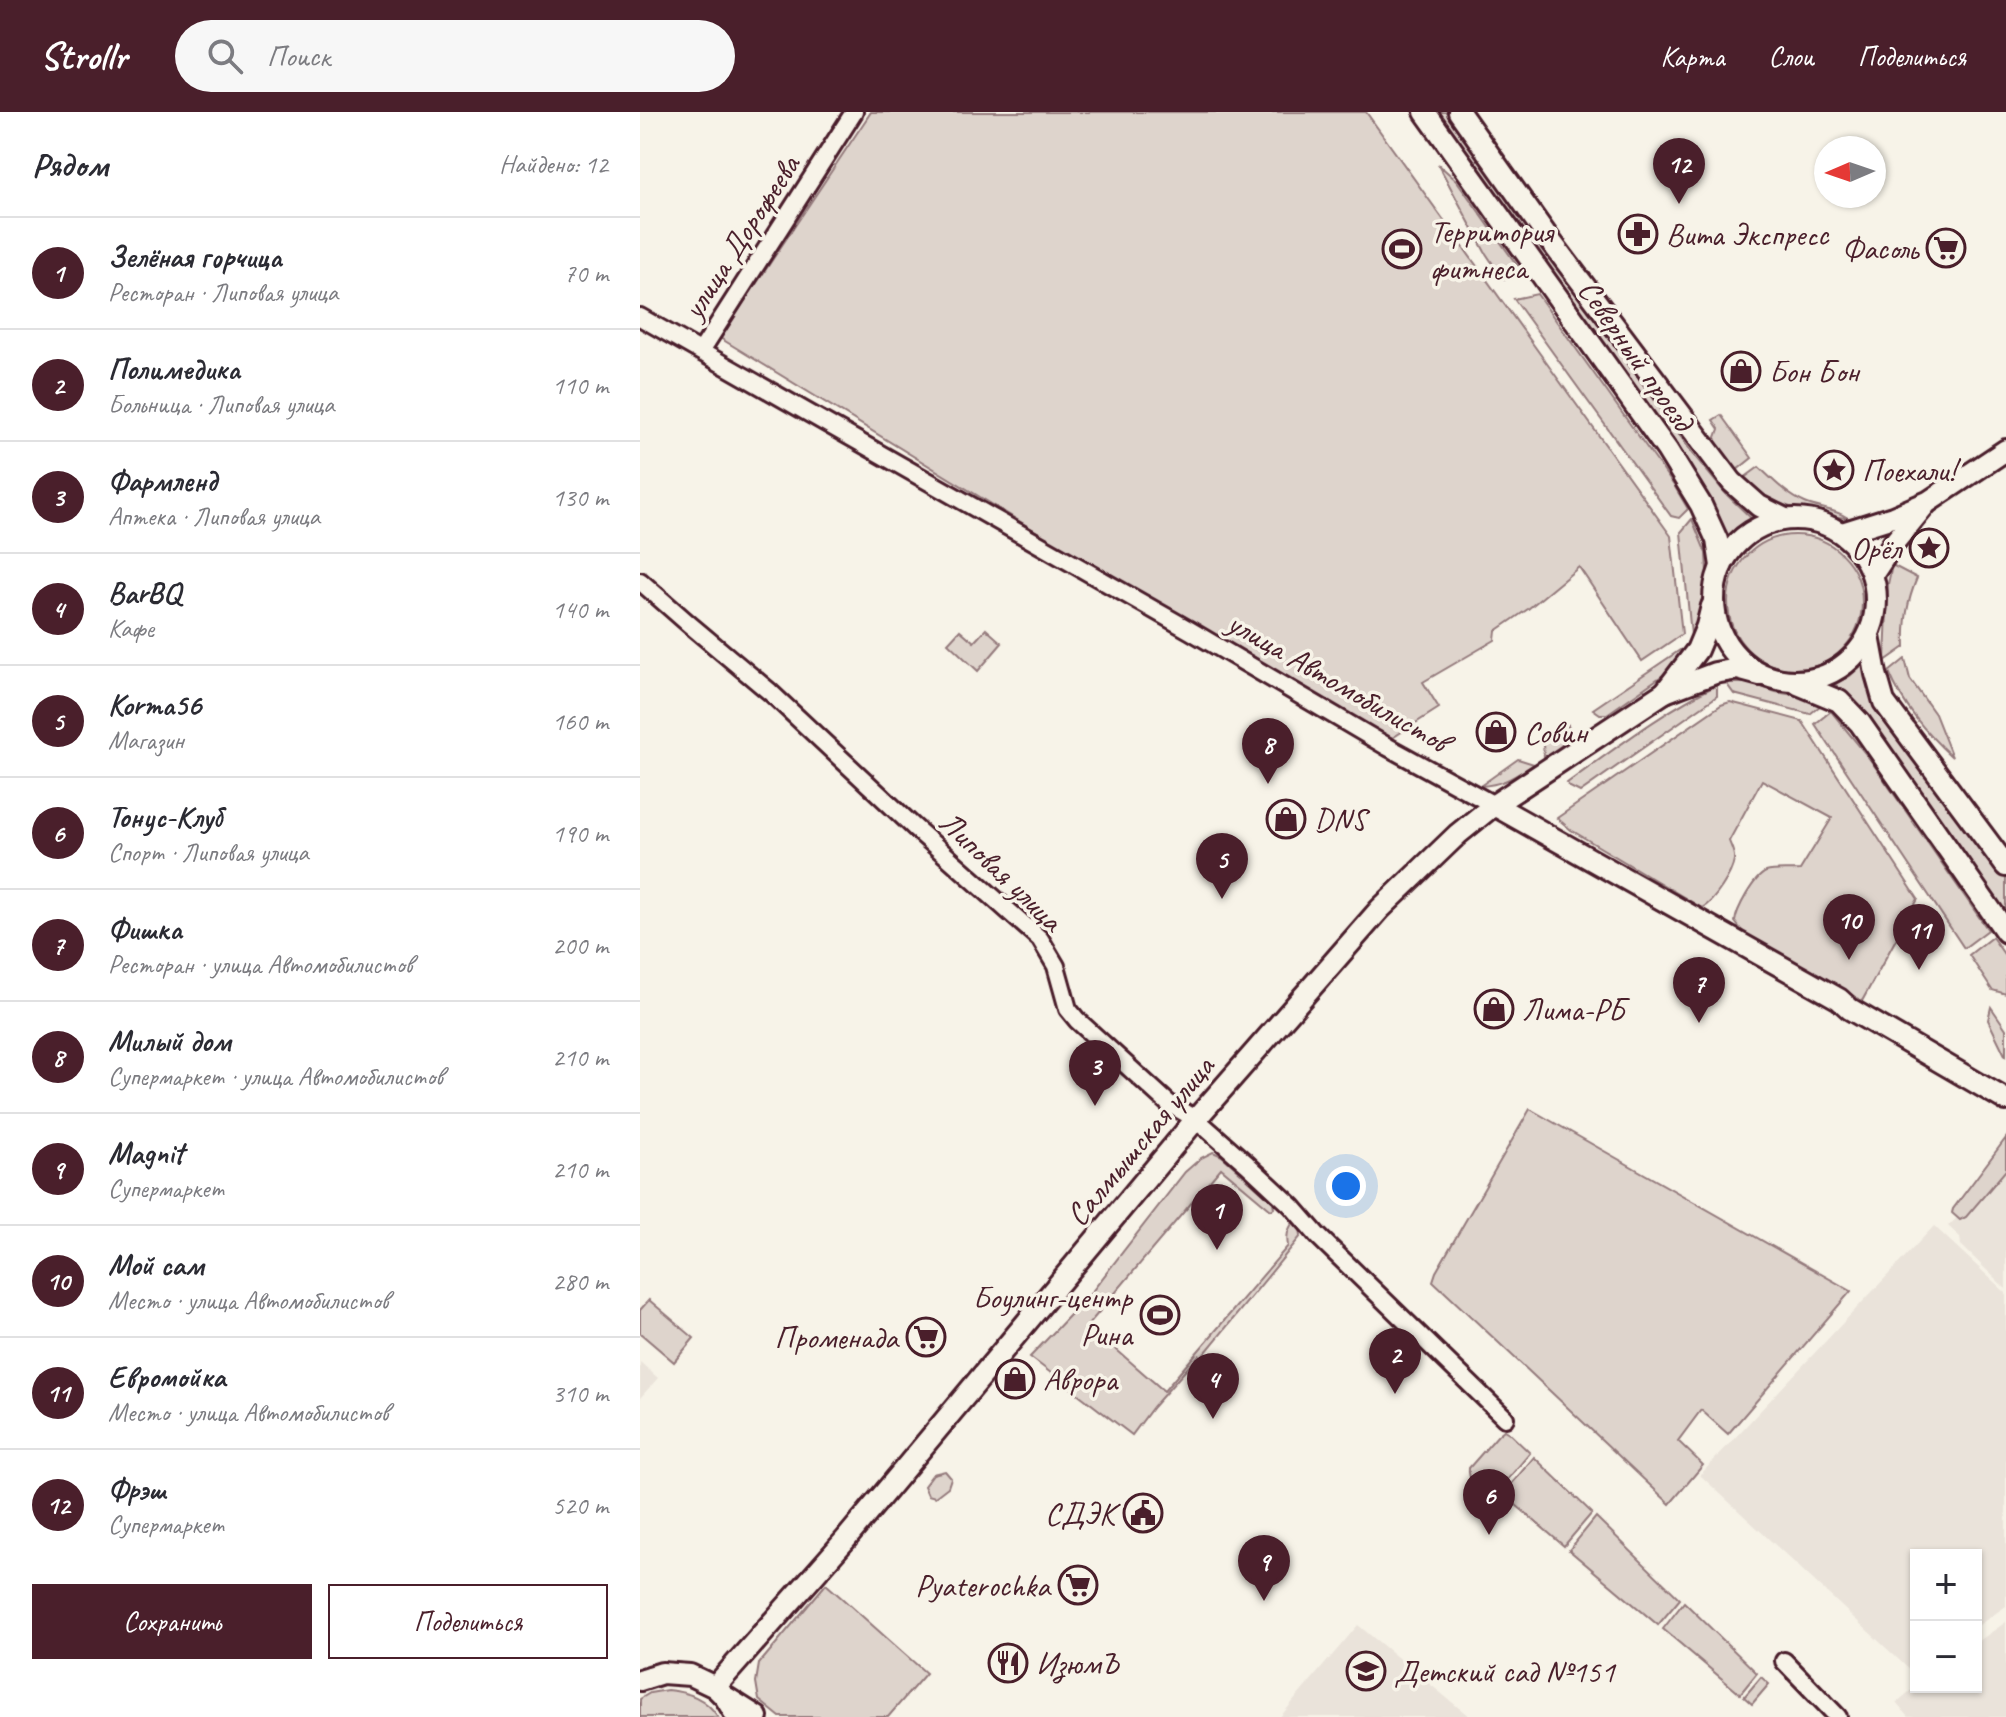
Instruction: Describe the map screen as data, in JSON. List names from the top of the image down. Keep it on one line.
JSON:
{"streets":{"main road":["Северный проезд","улица Автомобилистов","Салмышская улица"],"street":["улица Дорофеева","Липовая улица"]},"crossings":[["улица Дорофеева","улица Автомобилистов"],["улица Автомобилистов","Салмышская улица"],["Липовая улица","Салмышская улица"]],"places":{"pharmacy":["Вита Экспресс"],"supermarket":["Фасоль","Променада","Pyaterochka"],"sports":["Территория фитнеса","Боулинг-центр Рина"],"shop":["Бон Бон","Совин","DNS","Лима-РБ","Аврора"],"place":["Поехали!","Орёл"],"public building":["СДЭК"],"restaurant":["ИзюмЪ"],"school or university":["Детский сад №151"]},"north":"left","page":{"header":"Strollr","search":"Поиск","nav":["Карта","Слои","Поделиться"],"heading":["Рядом","Найдено: 12"],"pins":["12","8","5","10","11","7","3","1","2","4","6","9"],"list":[{"mark":"1","name":"Зелёная горчица","note":"Ресторан · Липовая улица","value":"70 m"},{"mark":"2","name":"Полимедика","note":"Больница · Липовая улица","value":"110 m"},{"mark":"3","name":"Фармленд","note":"Аптека · Липовая улица","value":"130 m"},{"mark":"4","name":"BarBQ","note":"Кафе","value":"140 m"},{"mark":"5","name":"Korma56","note":"Магазин","value":"160 m"},{"mark":"6","name":"Тонус-Клуб","note":"Спорт · Липовая улица","value":"190 m"},{"mark":"7","name":"Фишка","note":"Ресторан · улица Автомобилистов","value":"200 m"},{"mark":"8","name":"Милый дом","note":"Супермаркет · улица Автомобилистов","value":"210 m"},{"mark":"9","name":"Magnit","note":"Супермаркет","value":"210 m"},{"mark":"10","name":"Мой сам","note":"Место · улица Автомобилистов","value":"280 m"},{"mark":"11","name":"Евромойка","note":"Место · улица Автомобилистов","value":"310 m"},{"mark":"12","name":"Фрэш","note":"Супермаркет","value":"520 m"}],"map_buttons":["+","−"],"buttons":["Сохранить","Поделиться"]}}
